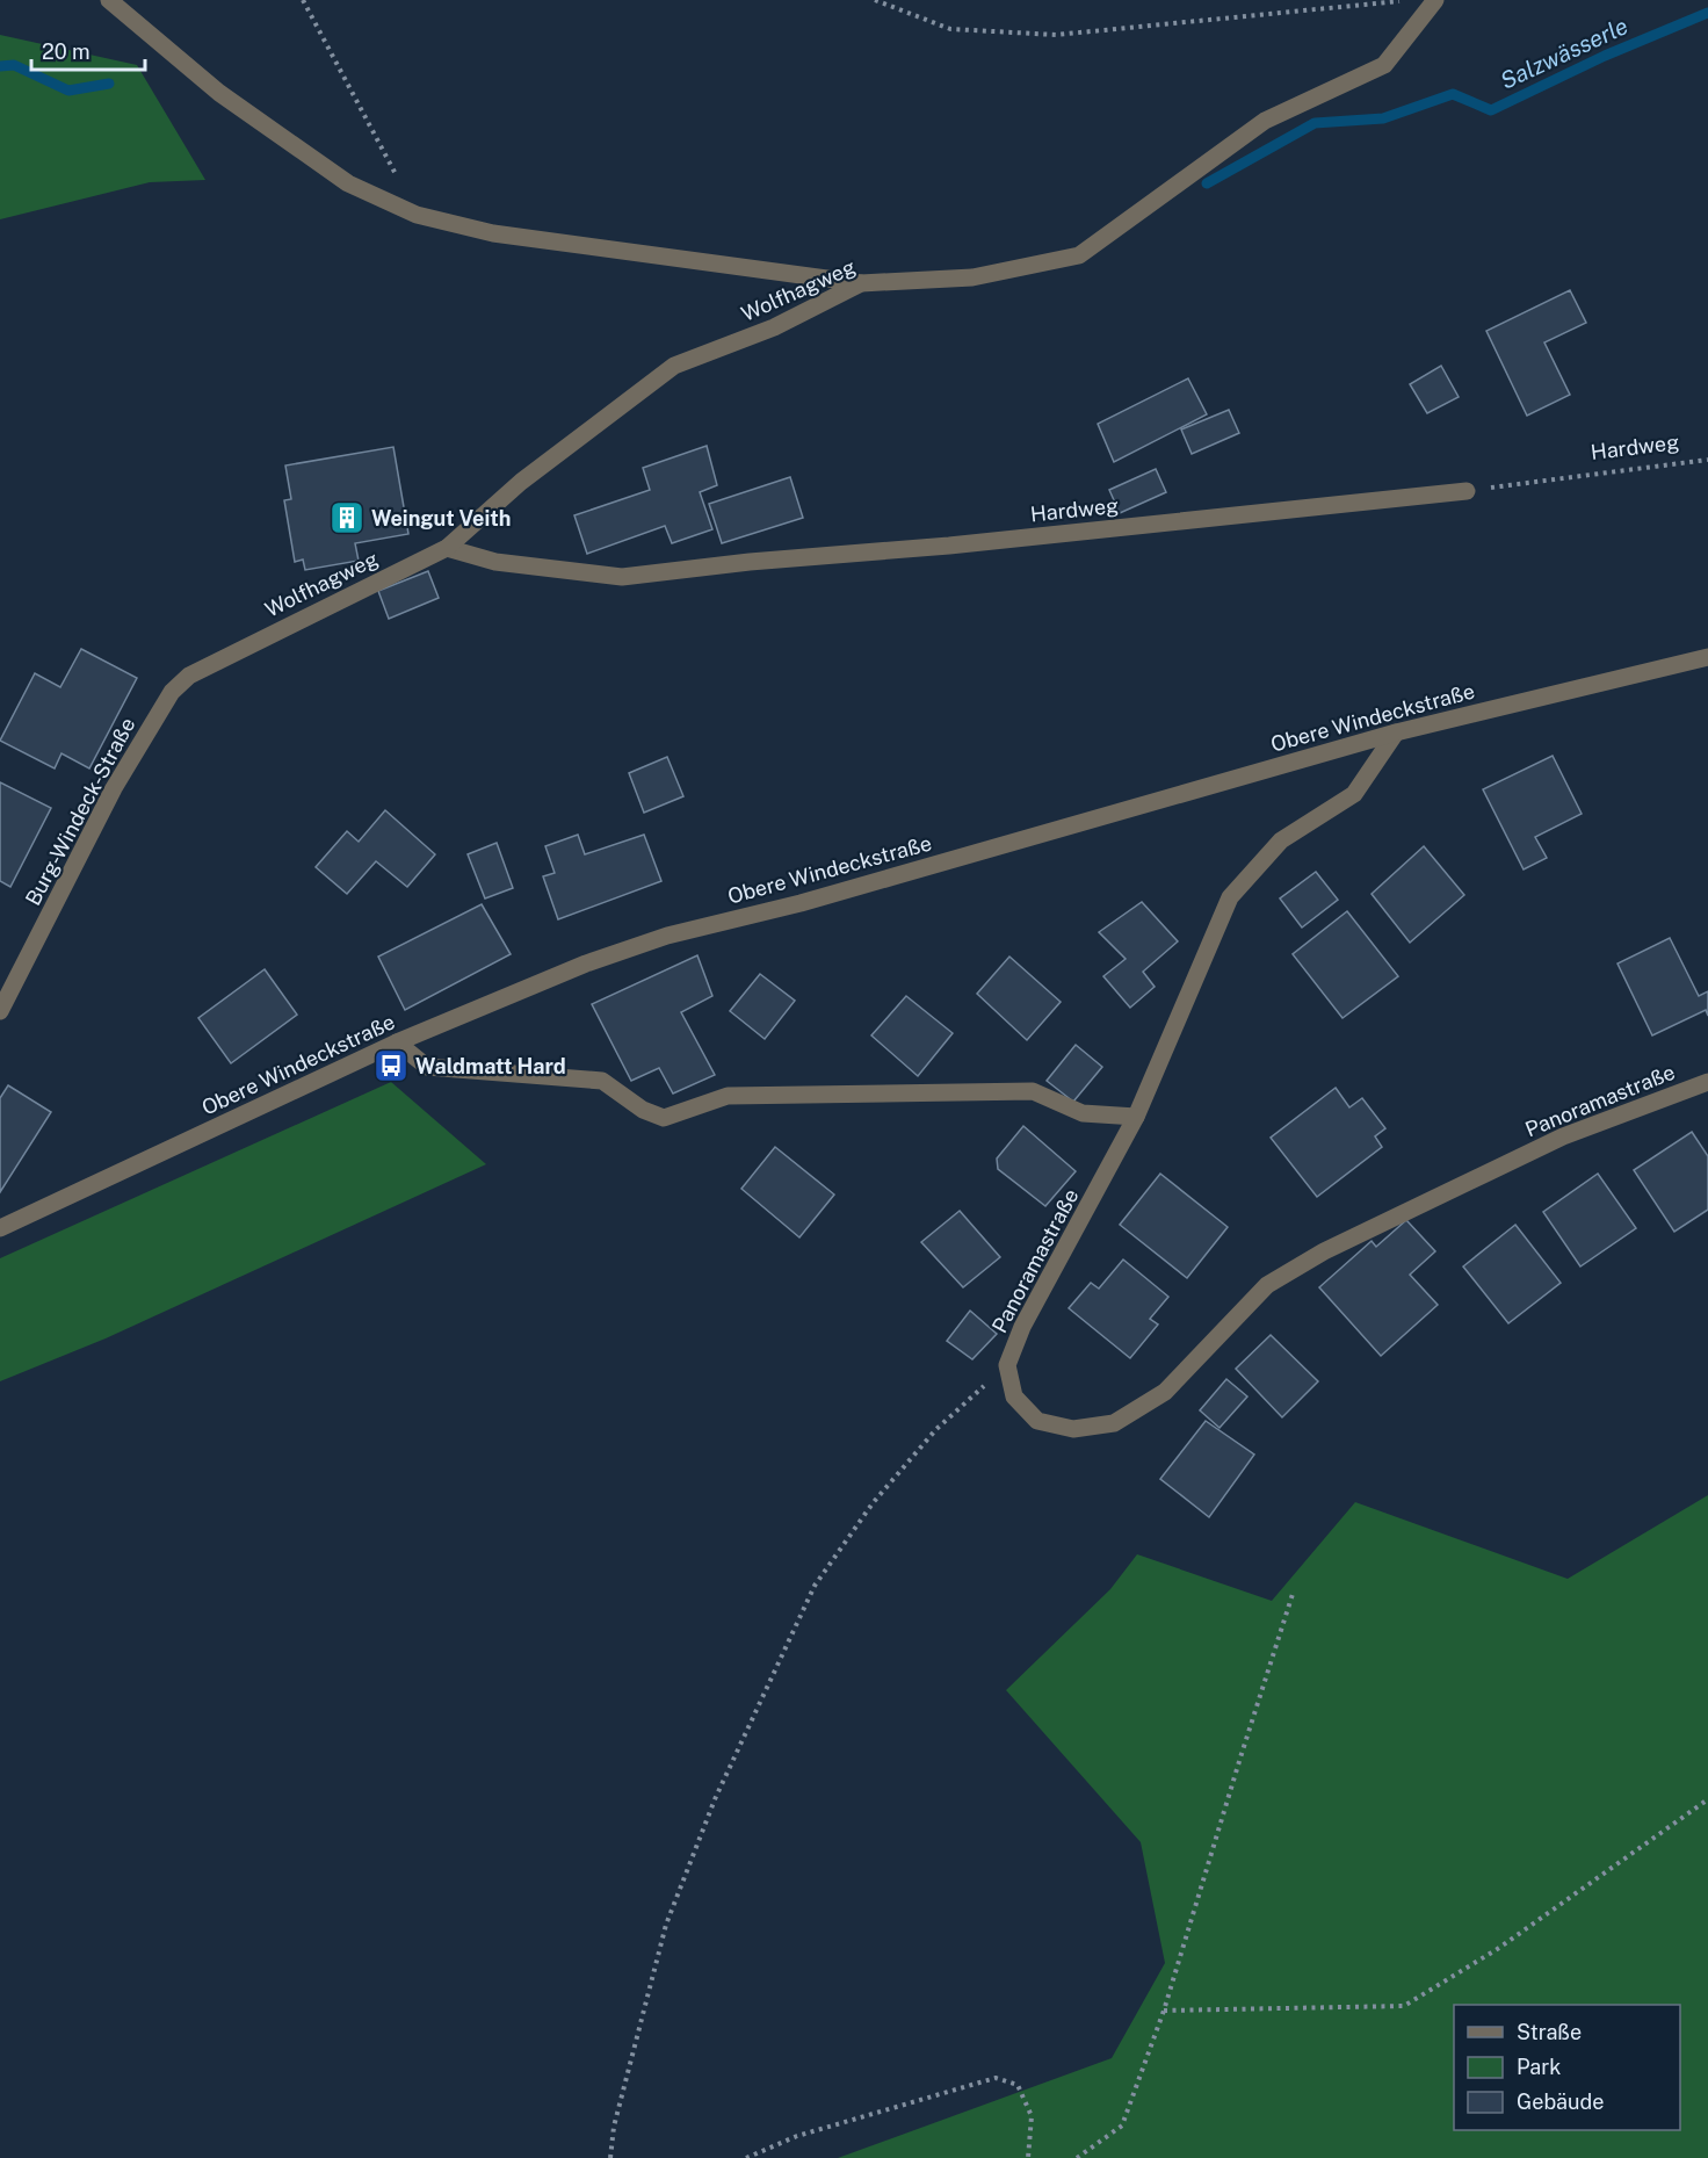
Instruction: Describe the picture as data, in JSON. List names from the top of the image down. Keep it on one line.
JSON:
{"streets":{"street":["Wolfhagweg","Hardweg","Obere Windeckstraße","Burg-Windeck-Straße","Panoramastraße"]},"crossings":[["Wolfhagweg","Hardweg"],["Wolfhagweg","Burg-Windeck-Straße"],["Obere Windeckstraße","Panoramastraße"]],"water":["Salzwässerle"],"places":{"building":["Weingut Veith"],"bus stop":["Waldmatt Hard"]},"legend":["Straße","Park","Gebäude"],"scale_bar":"20 m"}
